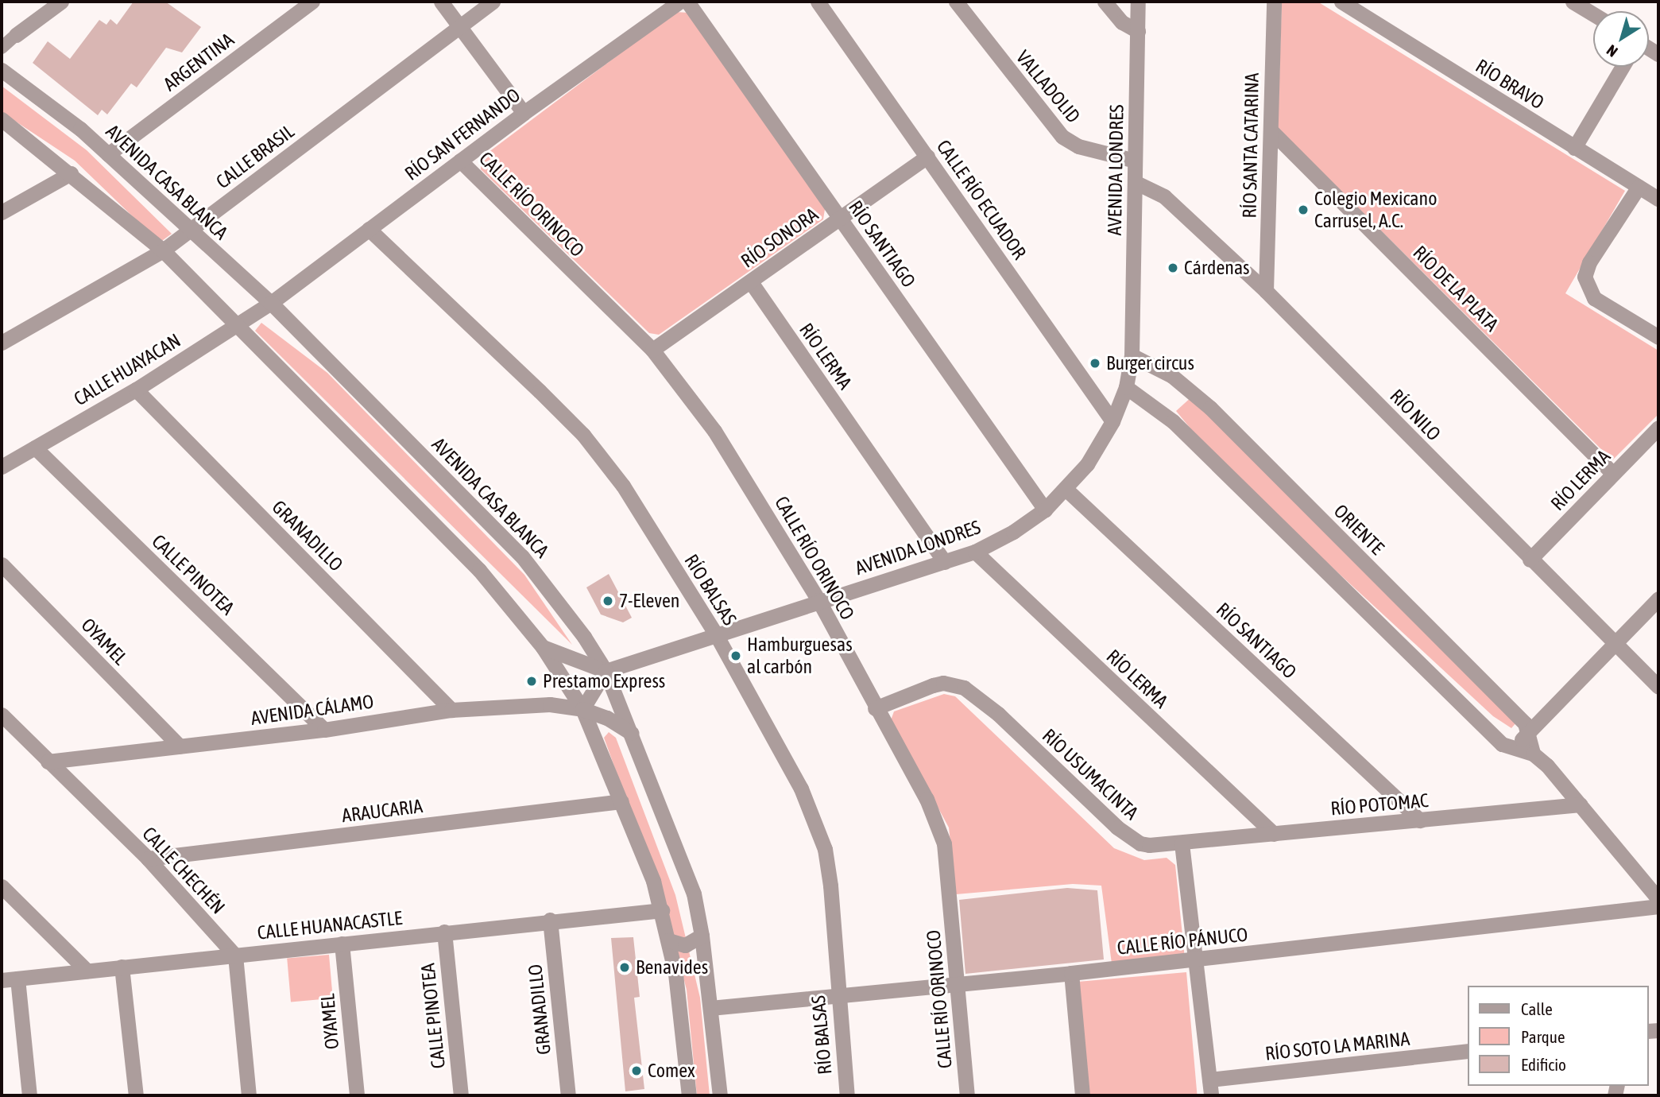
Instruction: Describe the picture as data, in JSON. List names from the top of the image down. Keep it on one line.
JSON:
{"streets":{"street":["ARGENTINA","RÍO BRAVO","VALLADOLID","RÍO SAN FERNANDO","RÍO SANTA CATARINA","CALLE BRASIL","AVENIDA LONDRES","AVENIDA CASA BLANCA","CALLE RÍO ECUADOR","CALLE RÍO ORINOCO","RÍO SONORA","RÍO SANTIAGO","RÍO DE LA PLATA","RÍO LERMA","CALLE HUAYACAN","RÍO NILO","ORIENTE","GRANADILLO","CALLE PINOTEA","RÍO BALSAS","OYAMEL","AVENIDA CÁLAMO","RÍO USUMACINTA","RÍO POTOMAC","ARAUCARIA","CALLE CHECHÉN","CALLE HUANACASTLE","CALLE RÍO PÁNUCO","RÍO SOTO LA MARINA"]},"crossings":[["ARGENTINA","AVENIDA CASA BLANCA"],["VALLADOLID","AVENIDA LONDRES"],["RÍO SAN FERNANDO","AVENIDA CASA BLANCA"],["RÍO SAN FERNANDO","CALLE RÍO ORINOCO"],["RÍO SAN FERNANDO","CALLE HUAYACAN"],["RÍO SAN FERNANDO","RÍO BALSAS"],["RÍO SANTA CATARINA","RÍO DE LA PLATA"],["RÍO SANTA CATARINA","RÍO NILO"],["CALLE BRASIL","AVENIDA CASA BLANCA"],["AVENIDA LONDRES","AVENIDA CASA BLANCA"],["AVENIDA LONDRES","CALLE RÍO ECUADOR"],["AVENIDA LONDRES","CALLE RÍO ORINOCO"],["AVENIDA LONDRES","RÍO SANTIAGO"],["AVENIDA LONDRES","RÍO LERMA"],["AVENIDA LONDRES","RÍO NILO"],["AVENIDA LONDRES","ORIENTE"],["AVENIDA LONDRES","RÍO BALSAS"],["AVENIDA CASA BLANCA","CALLE HUAYACAN"],["AVENIDA CASA BLANCA","AVENIDA CÁLAMO"],["AVENIDA CASA BLANCA","CALLE RÍO PÁNUCO"],["CALLE RÍO ECUADOR","RÍO SONORA"],["CALLE RÍO ORINOCO","RÍO SONORA"],["CALLE RÍO ORINOCO","RÍO USUMACINTA"],["CALLE RÍO ORINOCO","CALLE RÍO PÁNUCO"],["RÍO SONORA","RÍO SANTIAGO"],["RÍO SONORA","RÍO LERMA"],["RÍO SANTIAGO","RÍO POTOMAC"],["RÍO DE LA PLATA","RÍO LERMA"],["RÍO LERMA","RÍO NILO"],["RÍO LERMA","RÍO POTOMAC"],["CALLE HUAYACAN","GRANADILLO"],["CALLE HUAYACAN","CALLE PINOTEA"],["GRANADILLO","AVENIDA CÁLAMO"],["GRANADILLO","CALLE HUANACASTLE"],["CALLE PINOTEA","AVENIDA CÁLAMO"],["CALLE PINOTEA","CALLE HUANACASTLE"],["RÍO BALSAS","CALLE RÍO PÁNUCO"],["OYAMEL","AVENIDA CÁLAMO"],["OYAMEL","CALLE HUANACASTLE"],["AVENIDA CÁLAMO","CALLE CHECHÉN"],["RÍO USUMACINTA","RÍO POTOMAC"],["ARAUCARIA","CALLE CHECHÉN"],["CALLE CHECHÉN","CALLE HUANACASTLE"]],"places":["Colegio Mexicano Carrusel, A.C.","Cárdenas","Burger circus","7-Eleven","Hamburguesas al carbón","Prestamo Express","Benavides","Comex"],"legend":["Calle","Parque","Edificio"],"north":"bottom left"}
